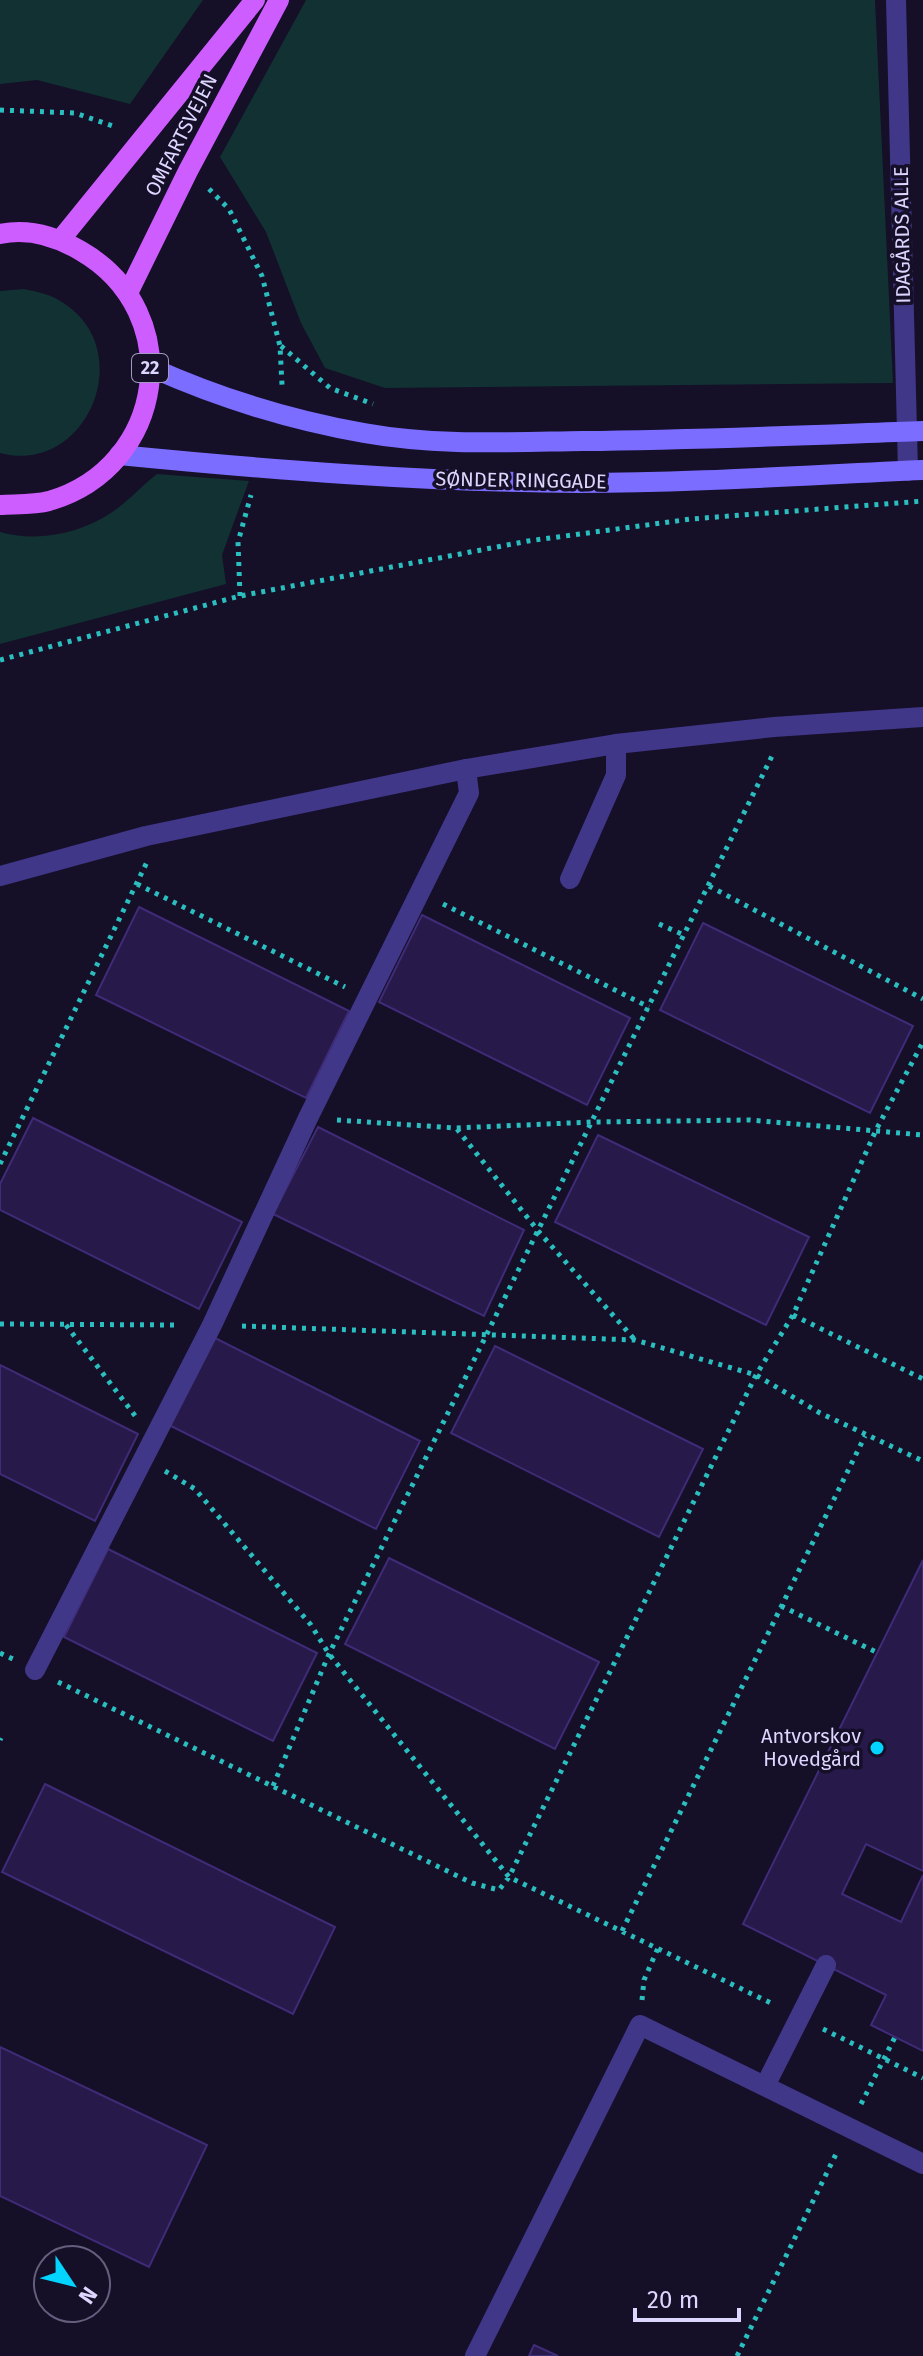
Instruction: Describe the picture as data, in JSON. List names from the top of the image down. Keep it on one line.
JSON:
{"streets":{"main road":["OMFARTSVEJEN","22"],"street":["IDAGÅRDS ALLE","SØNDER RINGGADE"]},"crossings":[["OMFARTSVEJEN","22"],["IDAGÅRDS ALLE","SØNDER RINGGADE"],["22","SØNDER RINGGADE"]],"places":["Antvorskov Hovedgård"],"scale_bar":"20 m","north":"bottom right"}
